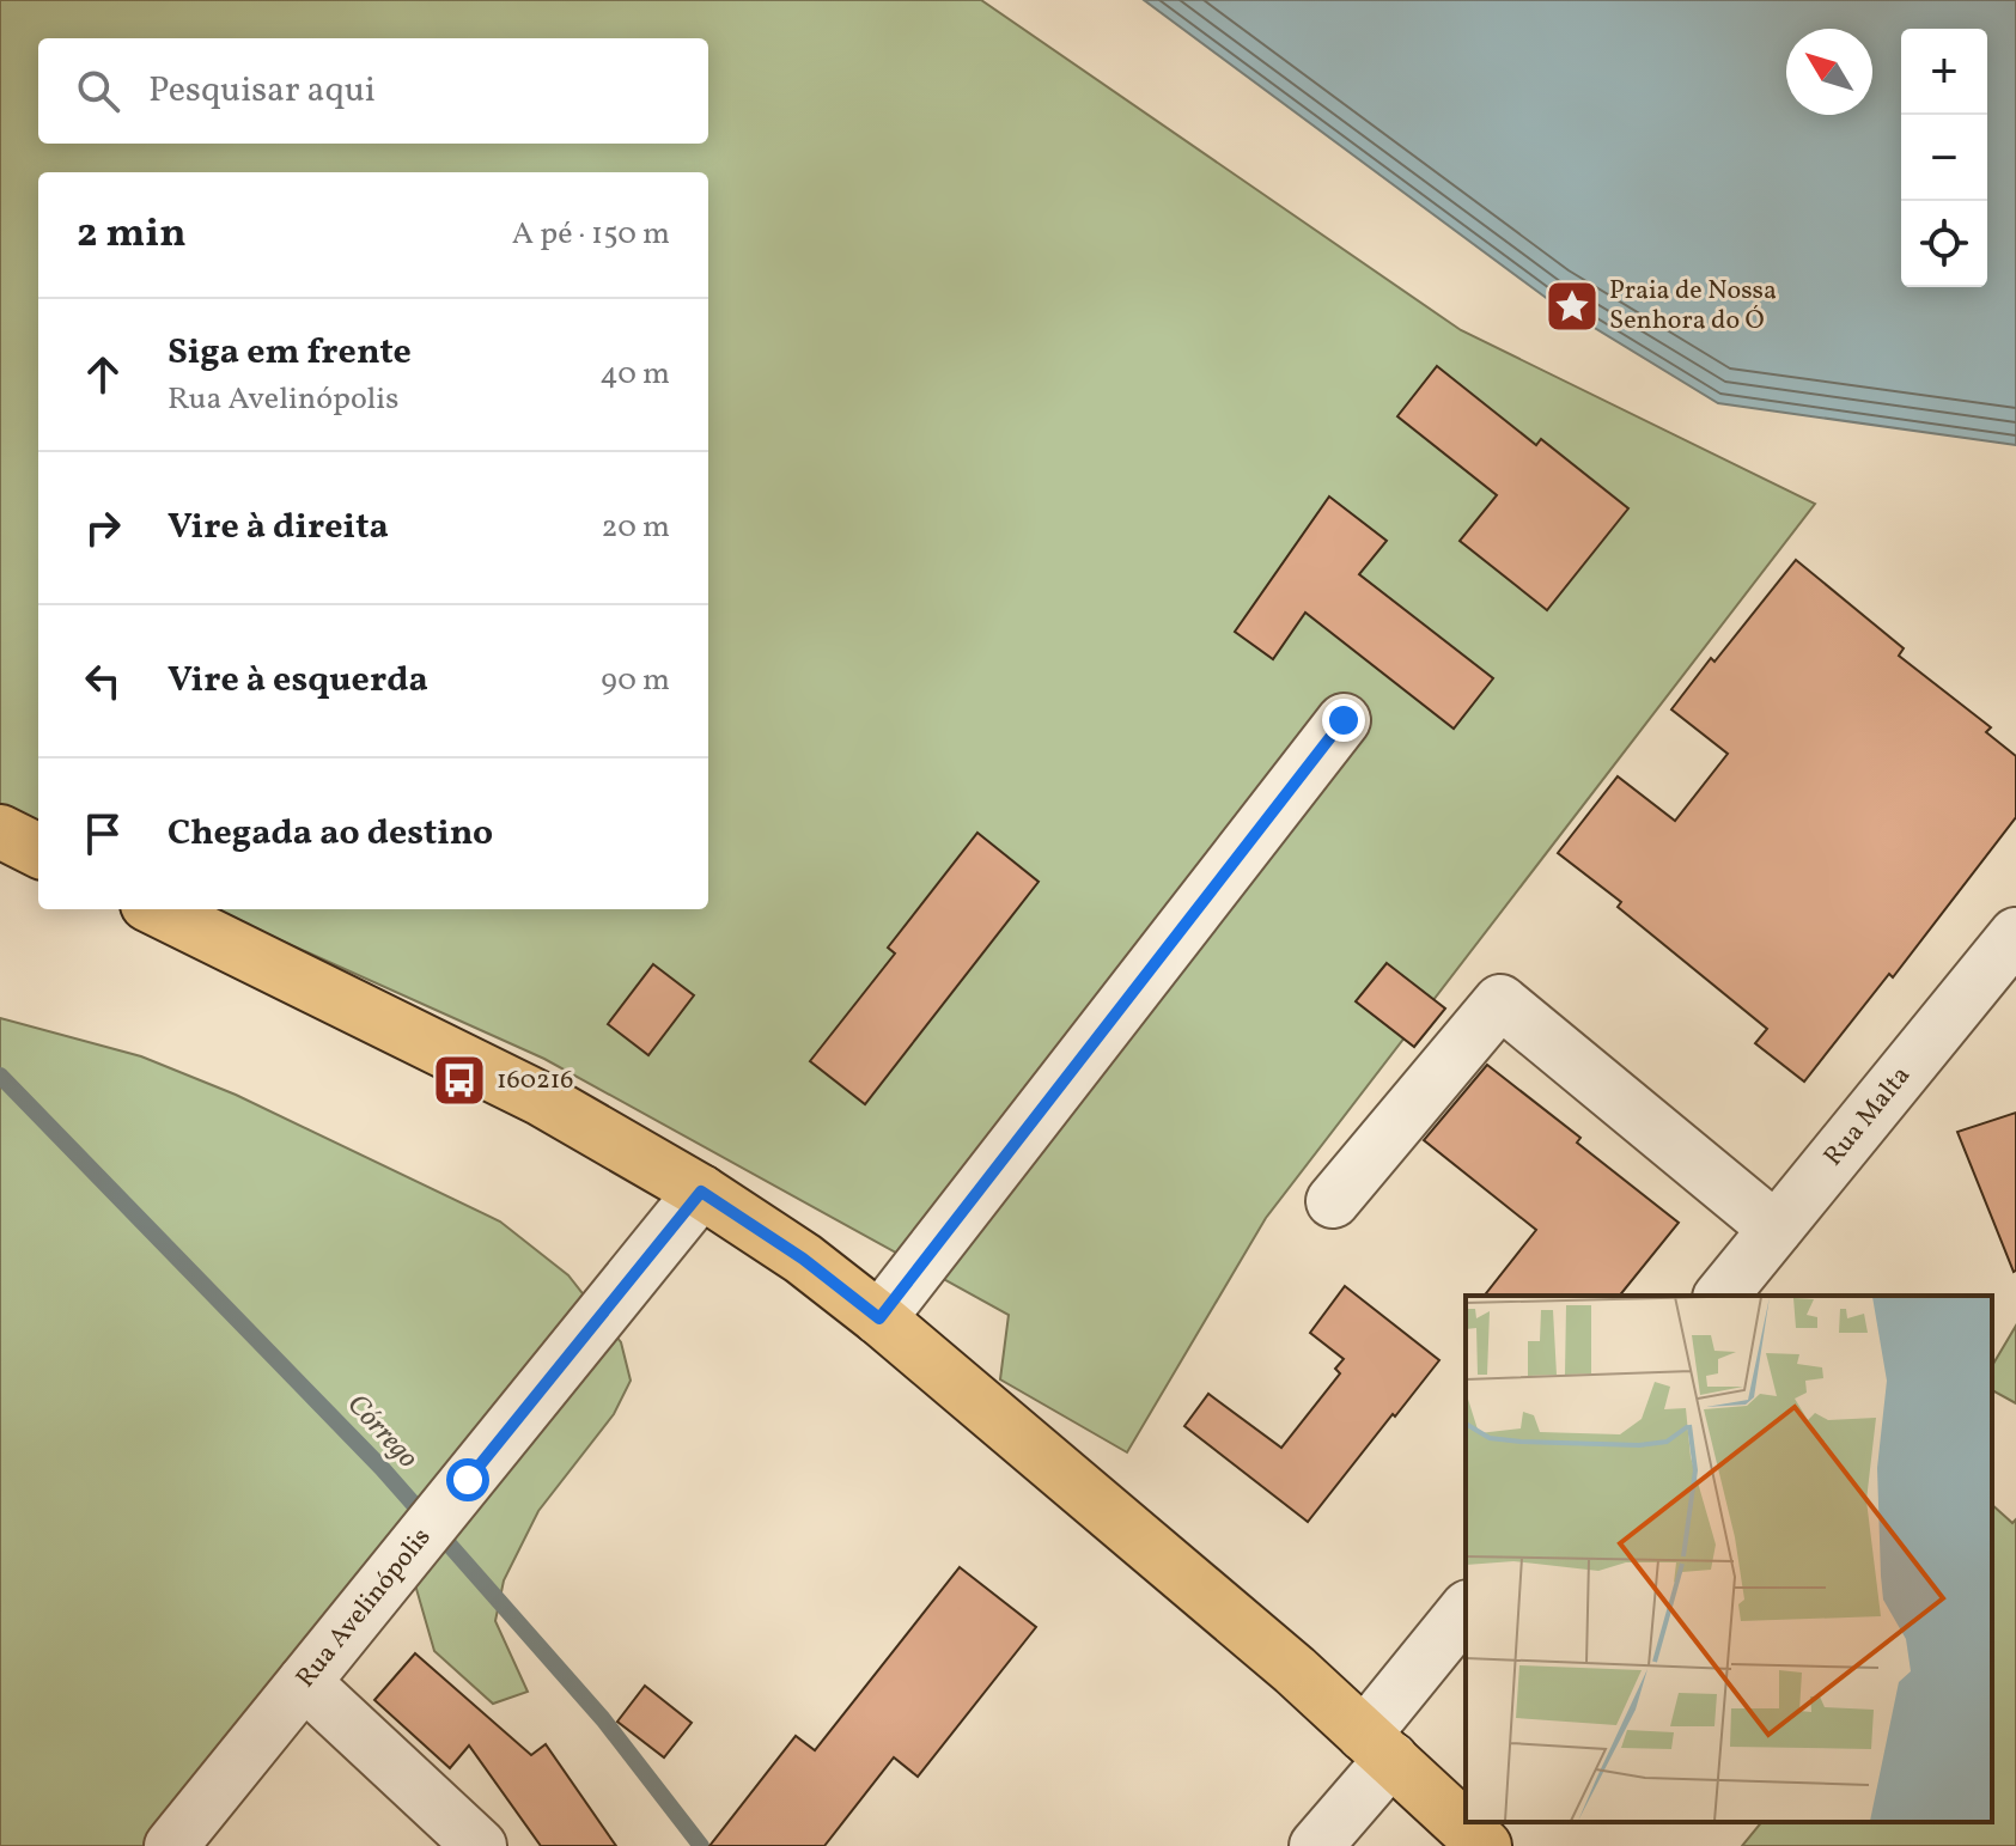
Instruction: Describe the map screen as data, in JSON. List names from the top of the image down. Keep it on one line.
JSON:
{"streets":{"street":["Rua Malta","Rua Avelinópolis"]},"water":["Córrego"],"places":{"place":["Praia de Nossa Senhora do Ó"],"bus stop":["160216"]},"north":"top left","page":{"map_buttons":["+","−"],"search":"Pesquisar aqui","heading":["2 min","A pé · 150 m"],"list":[["Siga em frente","Rua Avelinópolis","40 m"],["Vire à direita","20 m"],["Vire à esquerda","90 m"],"Chegada ao destino"]}}
